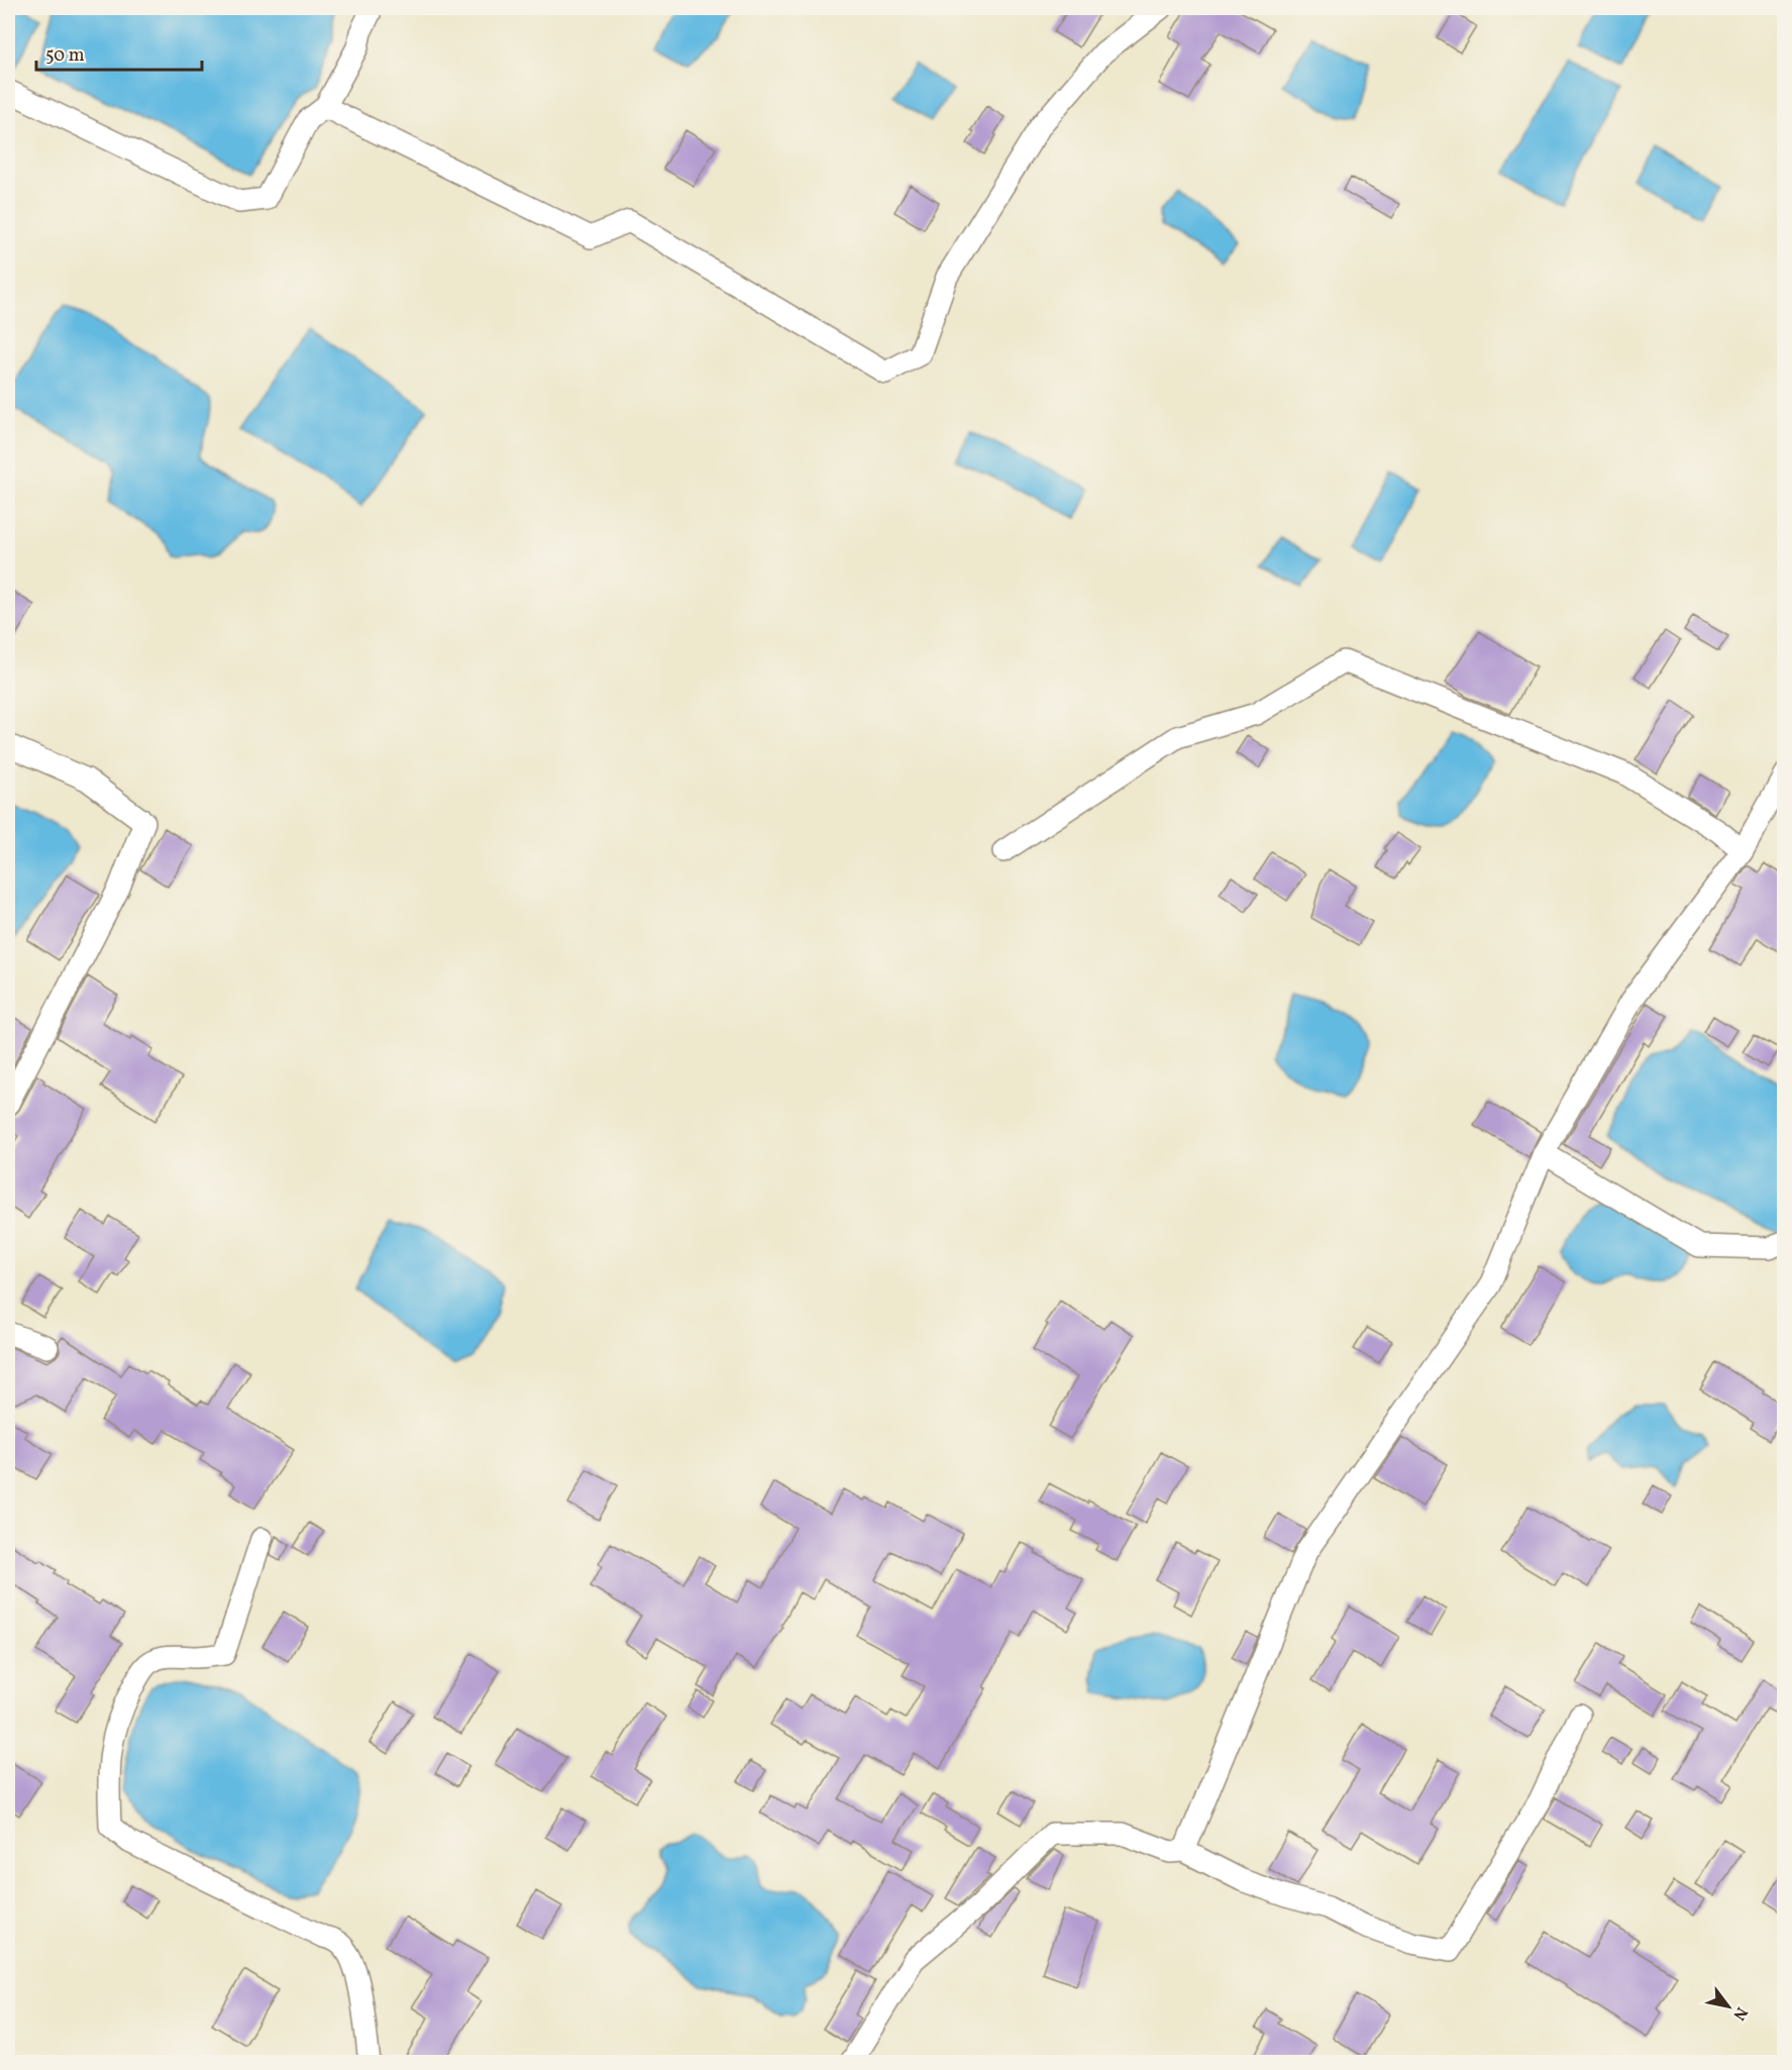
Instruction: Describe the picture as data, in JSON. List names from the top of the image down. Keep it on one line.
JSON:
{"scale_bar":"50 m","north":"bottom right"}
